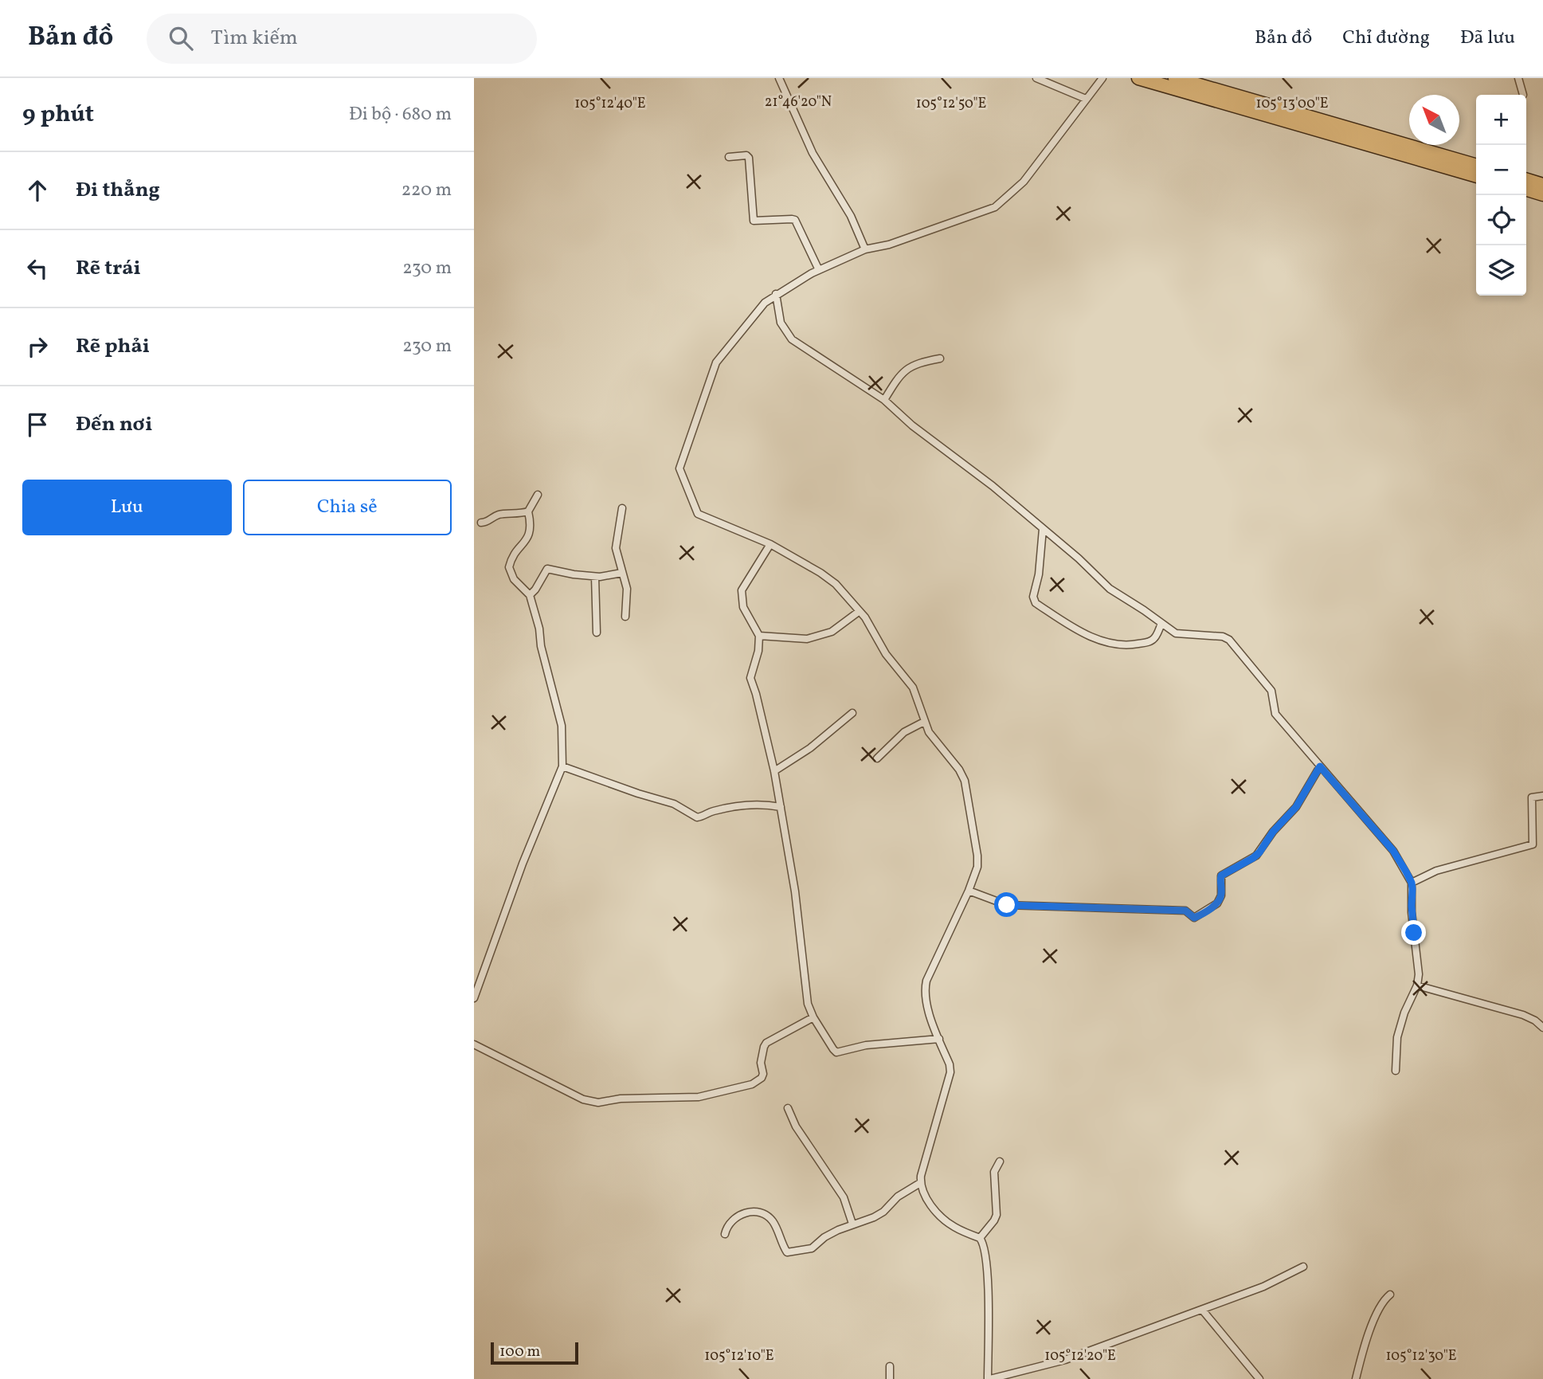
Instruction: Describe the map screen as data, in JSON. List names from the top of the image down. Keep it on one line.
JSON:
{"scale_bar":"100 m","north":"top left","page":{"header":"Bản đồ","search":"Tìm kiếm","nav":["Bản đồ","Chỉ đường","Đã lưu"],"heading":["9 phút","Đi bộ · 680 m"],"map_buttons":["+","−"],"list":[["Đi thẳng","220 m"],["Rẽ trái","230 m"],["Rẽ phải","230 m"],"Đến nơi"],"buttons":["Lưu","Chia sẻ"],"scale":"100 m"},"coordinates":["21°46'20\"N","105°12'40\"E","105°12'50\"E","105°13'00\"E","105°12'10\"E","105°12'20\"E","105°12'30\"E"]}
